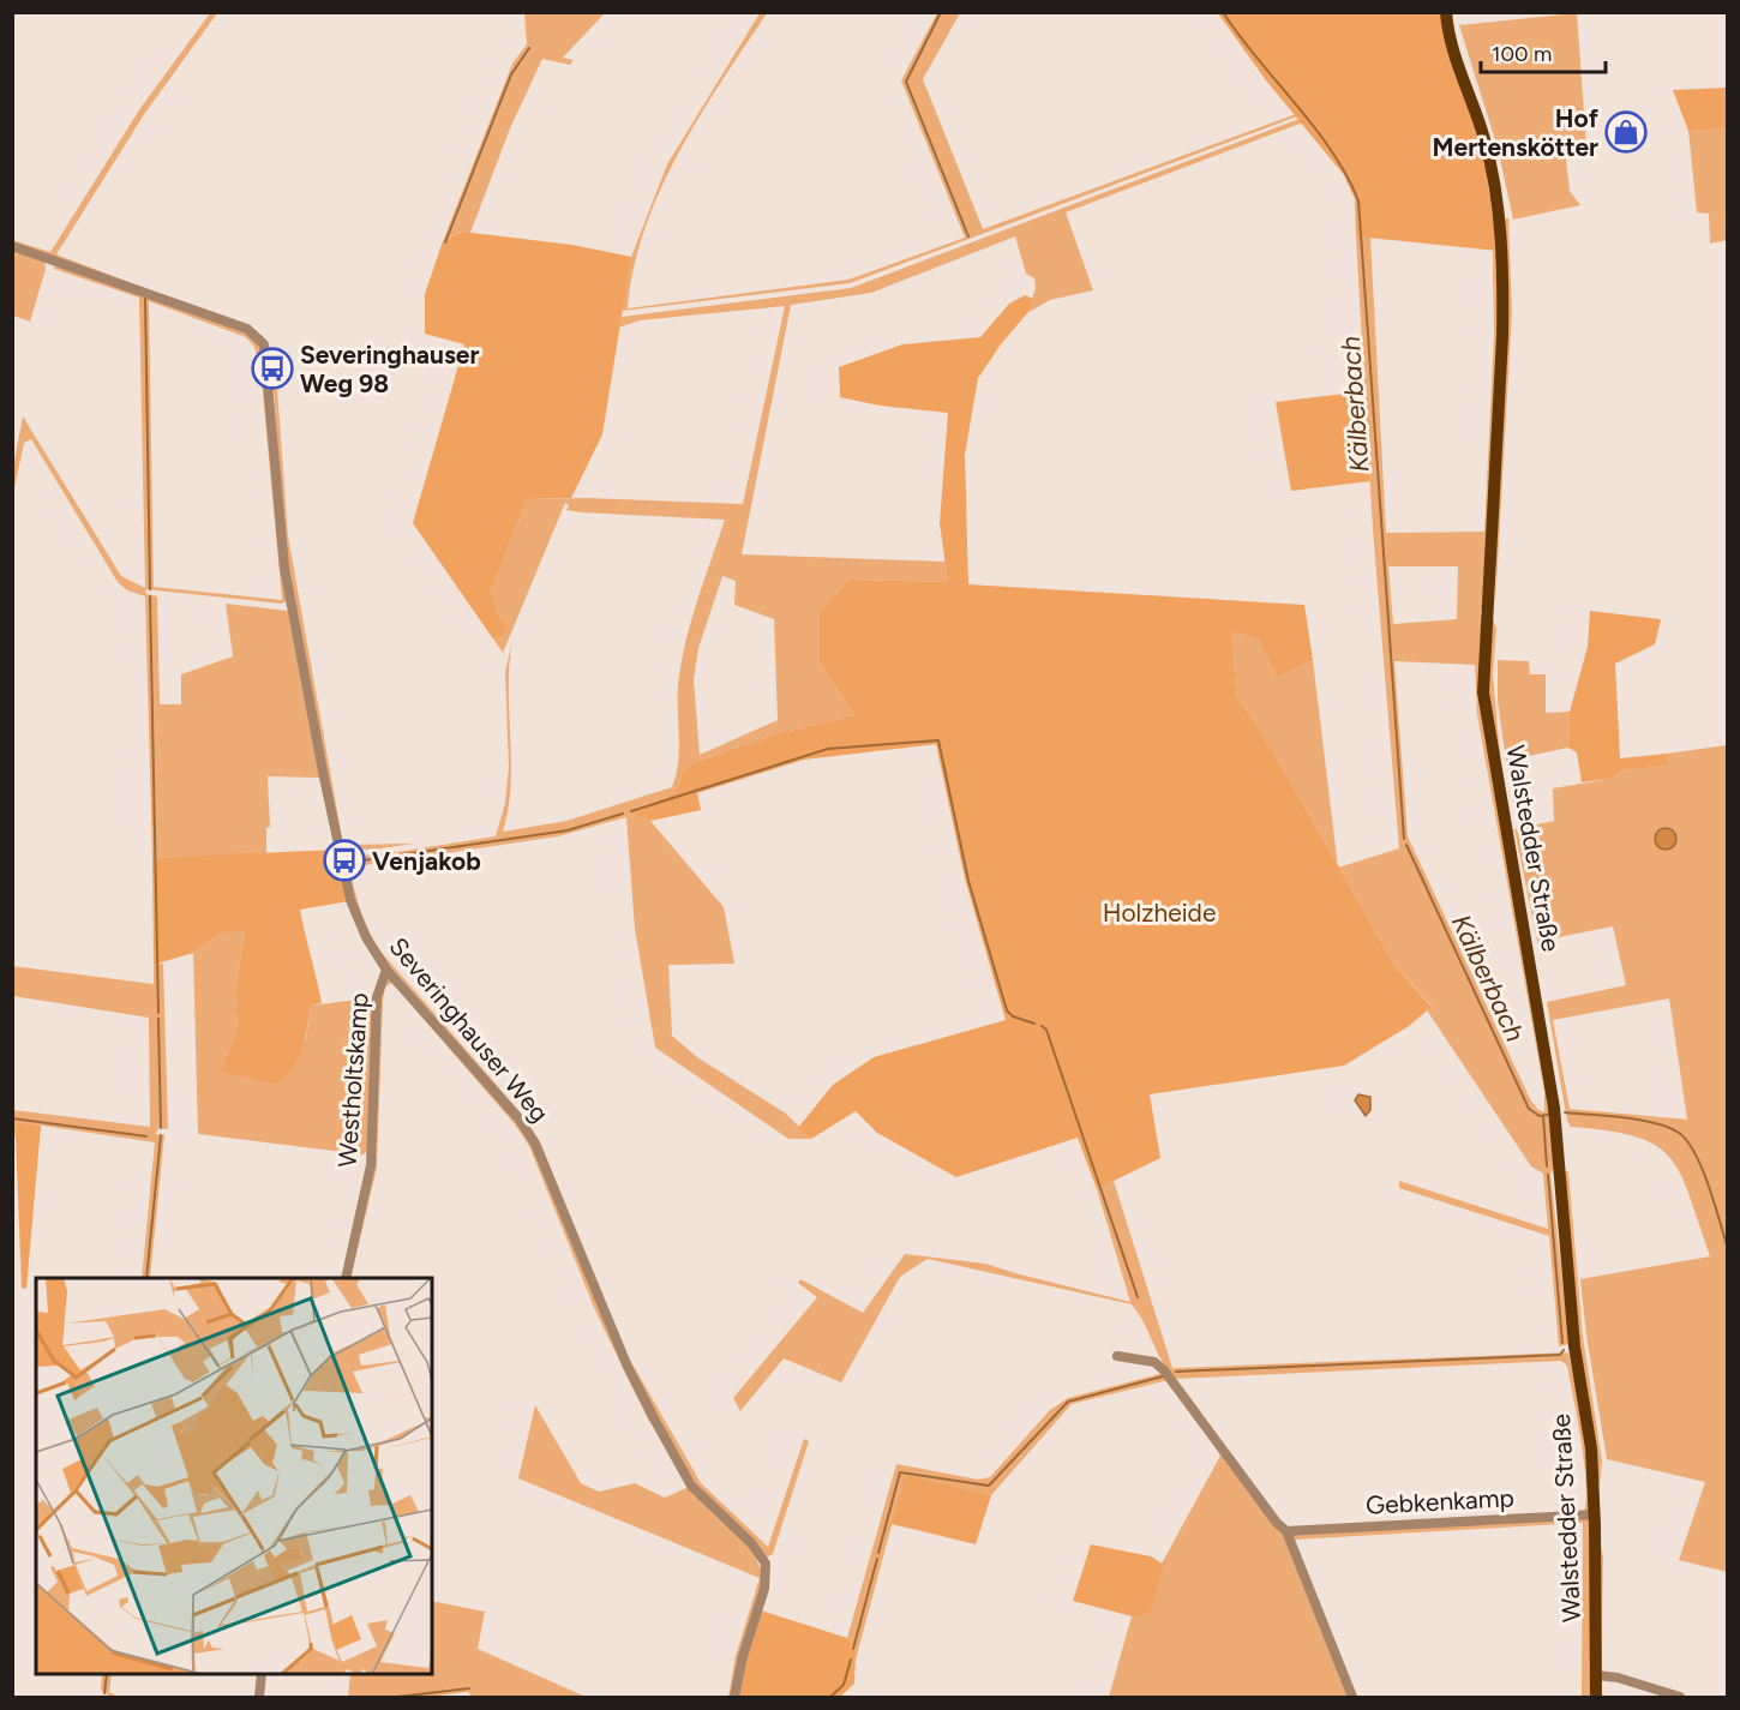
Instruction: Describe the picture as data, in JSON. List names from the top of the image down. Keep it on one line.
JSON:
{"streets":{"main road":["Walstedder Straße"],"street":["Severinghauser Weg","Westholtskamp","Gebkenkamp"]},"crossings":[["Walstedder Straße","Gebkenkamp"],["Severinghauser Weg","Westholtskamp"]],"water":["Kälberbach"],"parks":["Holzheide"],"places":{"shop":["Hof Mertenskötter"],"bus stop":["Severinghauser Weg 98","Venjakob"]},"scale_bar":"100 m"}
